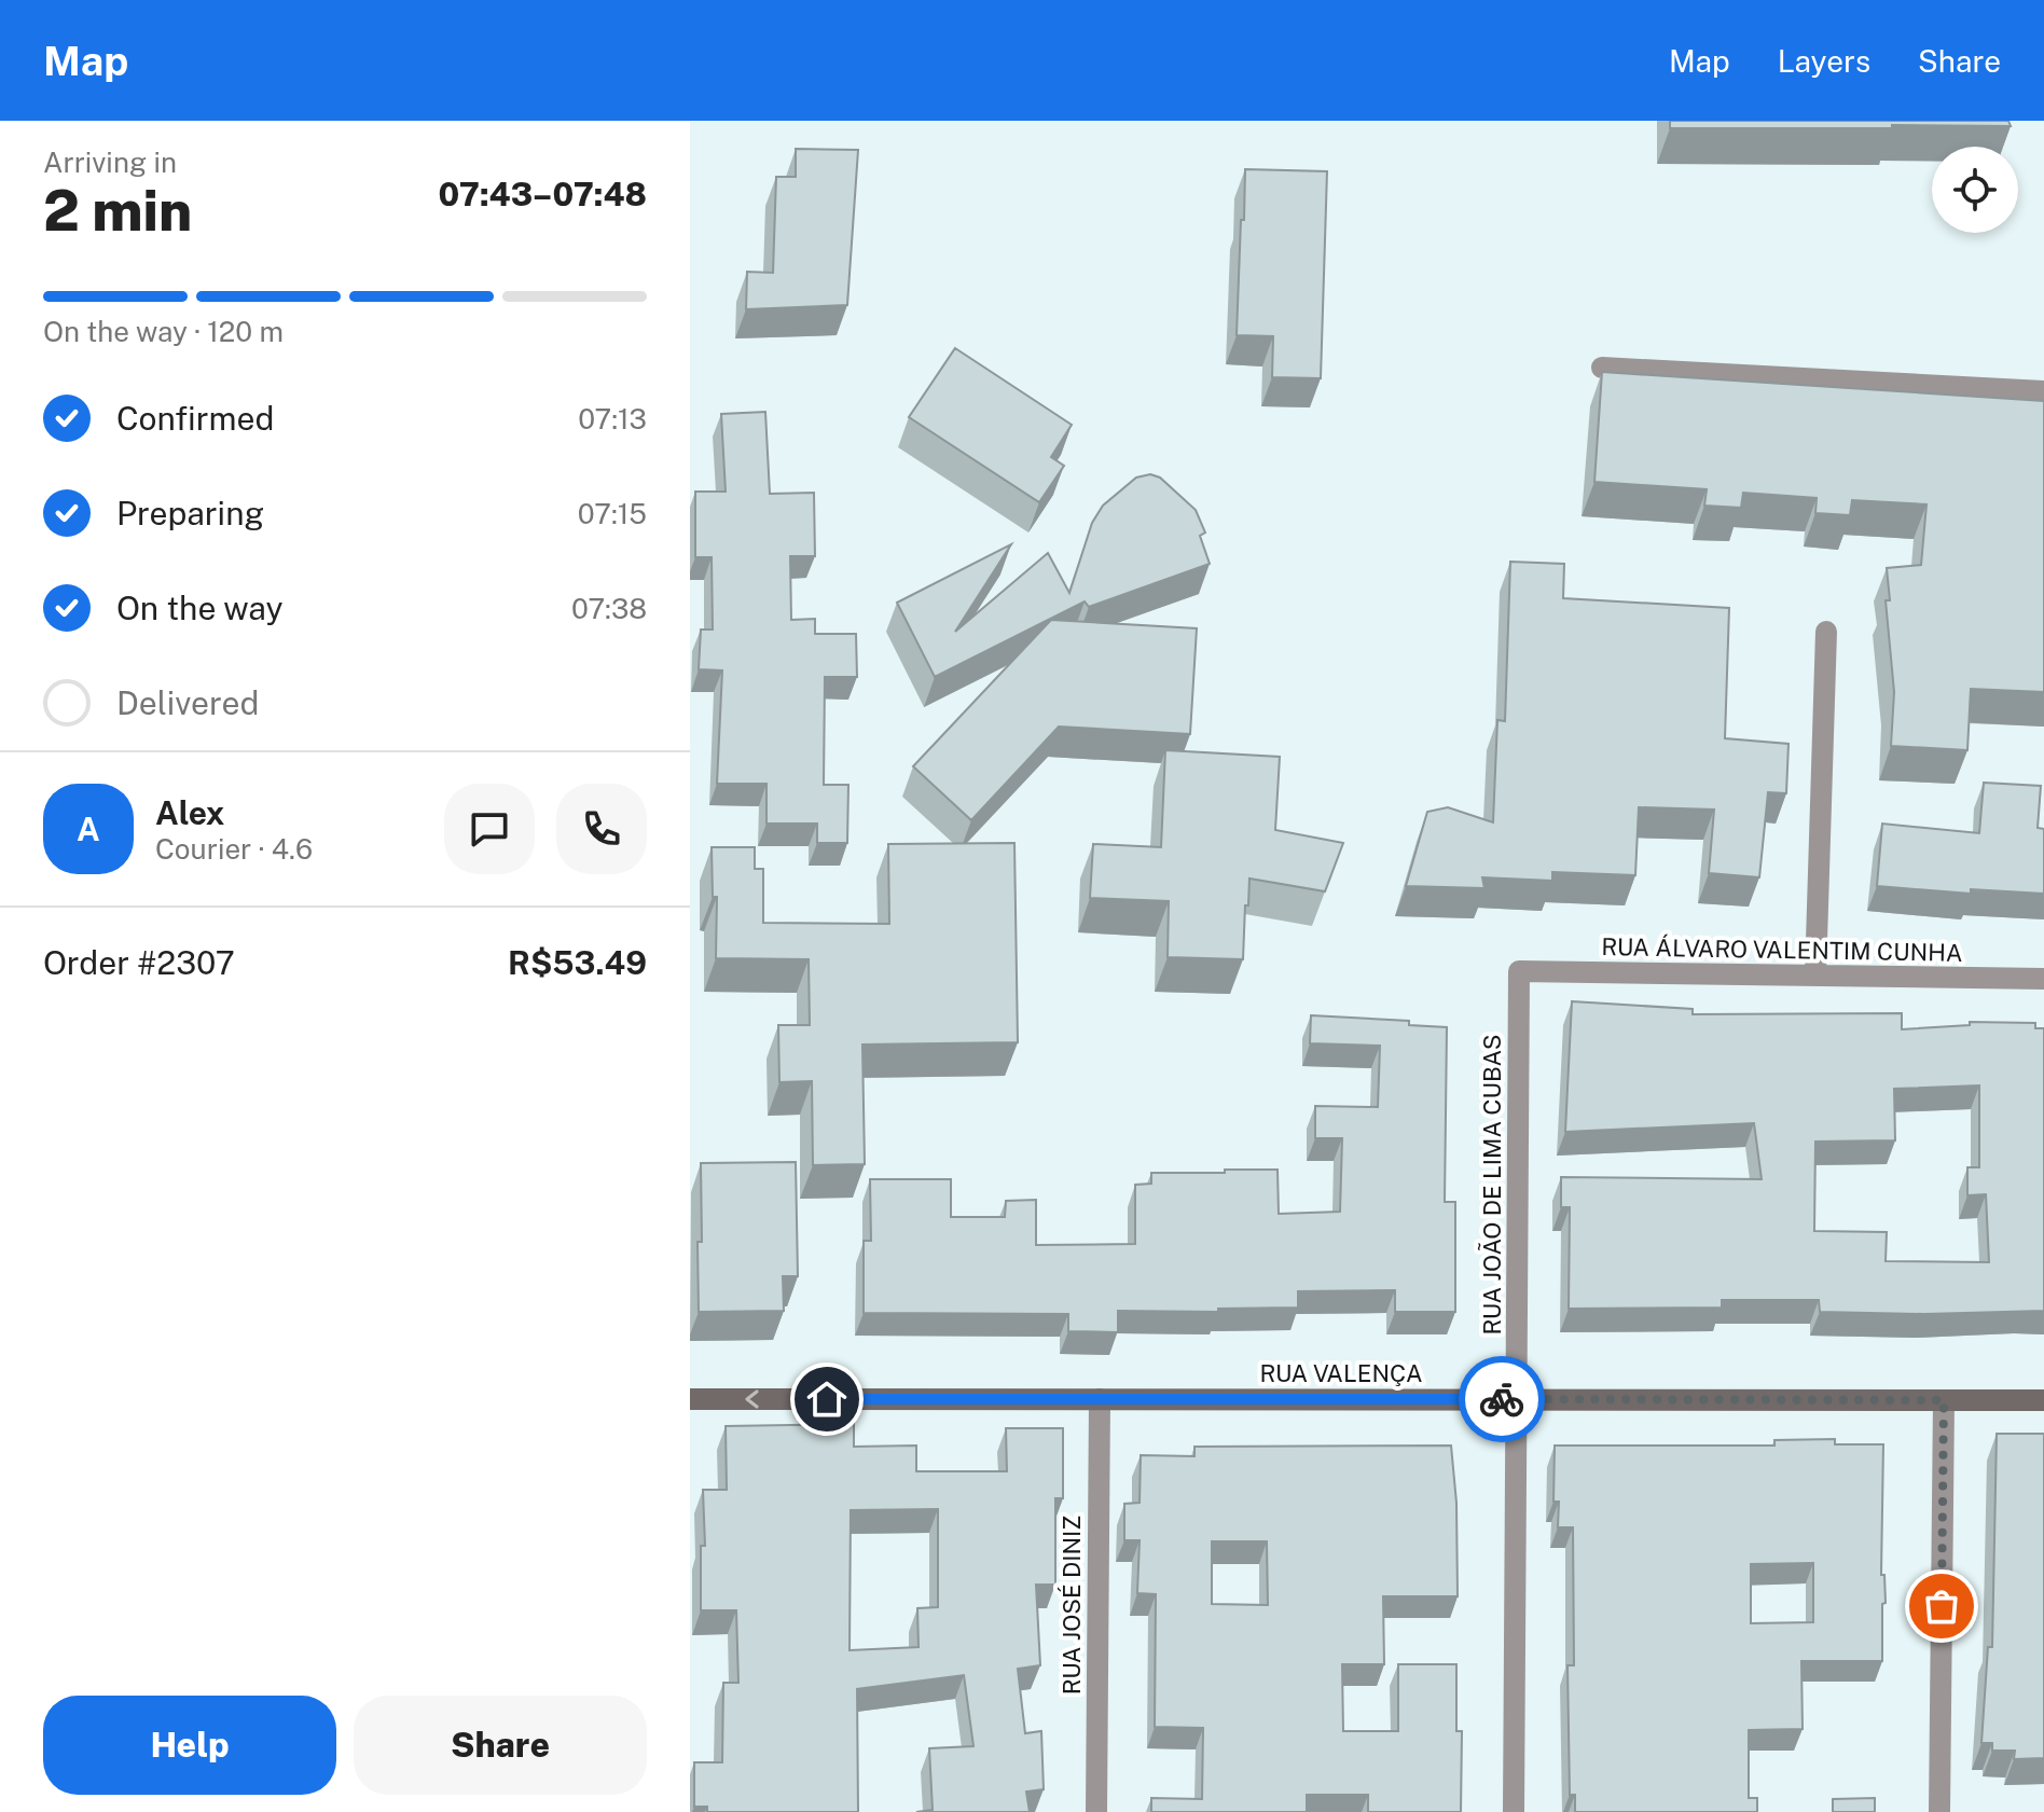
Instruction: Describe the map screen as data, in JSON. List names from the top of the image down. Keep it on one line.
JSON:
{"streets":{"main road":["RUA VALENÇA"],"street":["RUA ÁLVARO VALENTIM CUNHA","RUA JOÃO DE LIMA CUBAS","RUA JOSÉ DINIZ"]},"crossings":[["RUA ÁLVARO VALENTIM CUNHA","RUA JOÃO DE LIMA CUBAS"],["RUA JOÃO DE LIMA CUBAS","RUA VALENÇA"],["RUA VALENÇA","RUA JOSÉ DINIZ"]],"page":{"header":"Map","nav":["Map","Layers","Share"],"heading":["2 min","Arriving in","07:43–07:48"],"panel":["Alex","Courier · 4.6","Order #2307","R$53.49"],"bar":"On the way · 120 m","list":[["Confirmed","07:13"],["Preparing","07:15"],["On the way","07:38"],"Delivered"],"round":"A","buttons":["Help","Share"]}}
